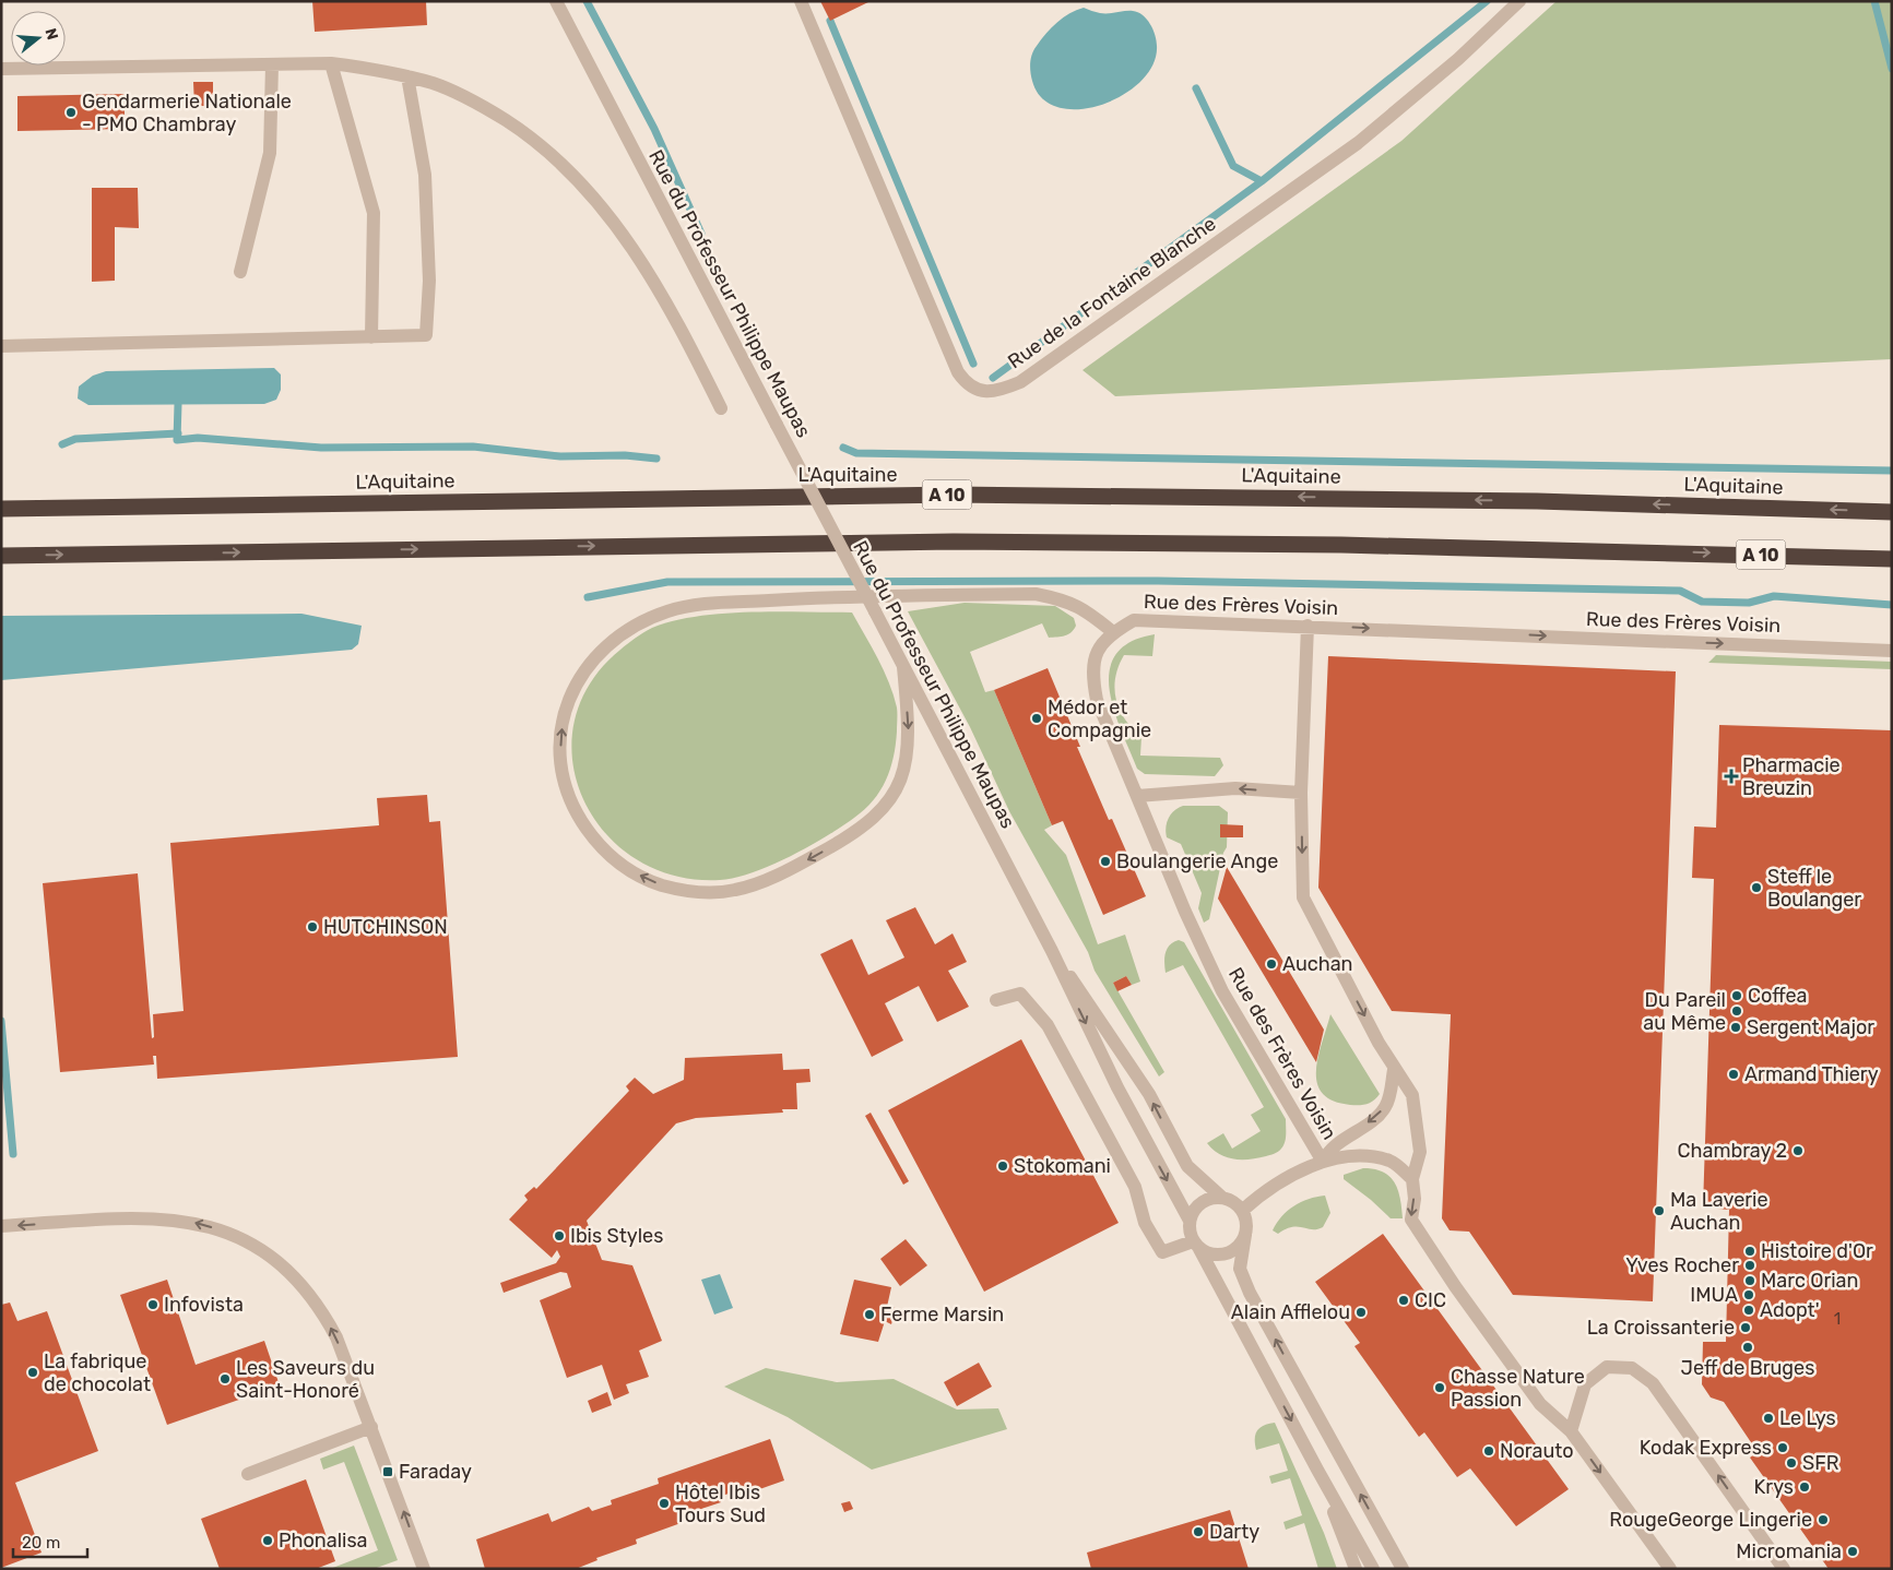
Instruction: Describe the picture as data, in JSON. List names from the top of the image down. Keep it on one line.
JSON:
{"streets":{"highway":["L'Aquitaine","A 10"],"street":["Rue de la Fontaine Blanche","Rue du Professeur Philippe Maupas","Rue des Frères Voisin"]},"crossings":[["Rue du Professeur Philippe Maupas","Rue des Frères Voisin"]],"one_way":["Rue des Frères Voisin"],"places":{"other":["Gendarmerie Nationale - PMO Chambray","Médor et Compagnie","Boulangerie Ange","Steff le Boulanger","HUTCHINSON","Auchan","Coffea","Du Pareil au Même","Sergent Major","Armand Thiery","Chambray 2","Stokomani","Ma Laverie Auchan","Ibis Styles","Histoire d'Or","Yves Rocher","Marc Orian","IMUA","CIC","Infovista","Adopt'","Alain Afflelou","Ferme Marsin","La Croissanterie","Jeff de Bruges","La fabrique de chocolat","Les Saveurs du Saint-Honoré","Chasse Nature Passion","Le Lys","Kodak Express","Norauto","SFR","Krys","Hôtel Ibis Tours Sud","RougeGeorge Lingerie","Darty","Phonalisa","Micromania"],"health":["Pharmacie Breuzin"],"transit":["Faraday"]},"house_numbers":["1"],"scale_bar":"20 m","north":"right"}
